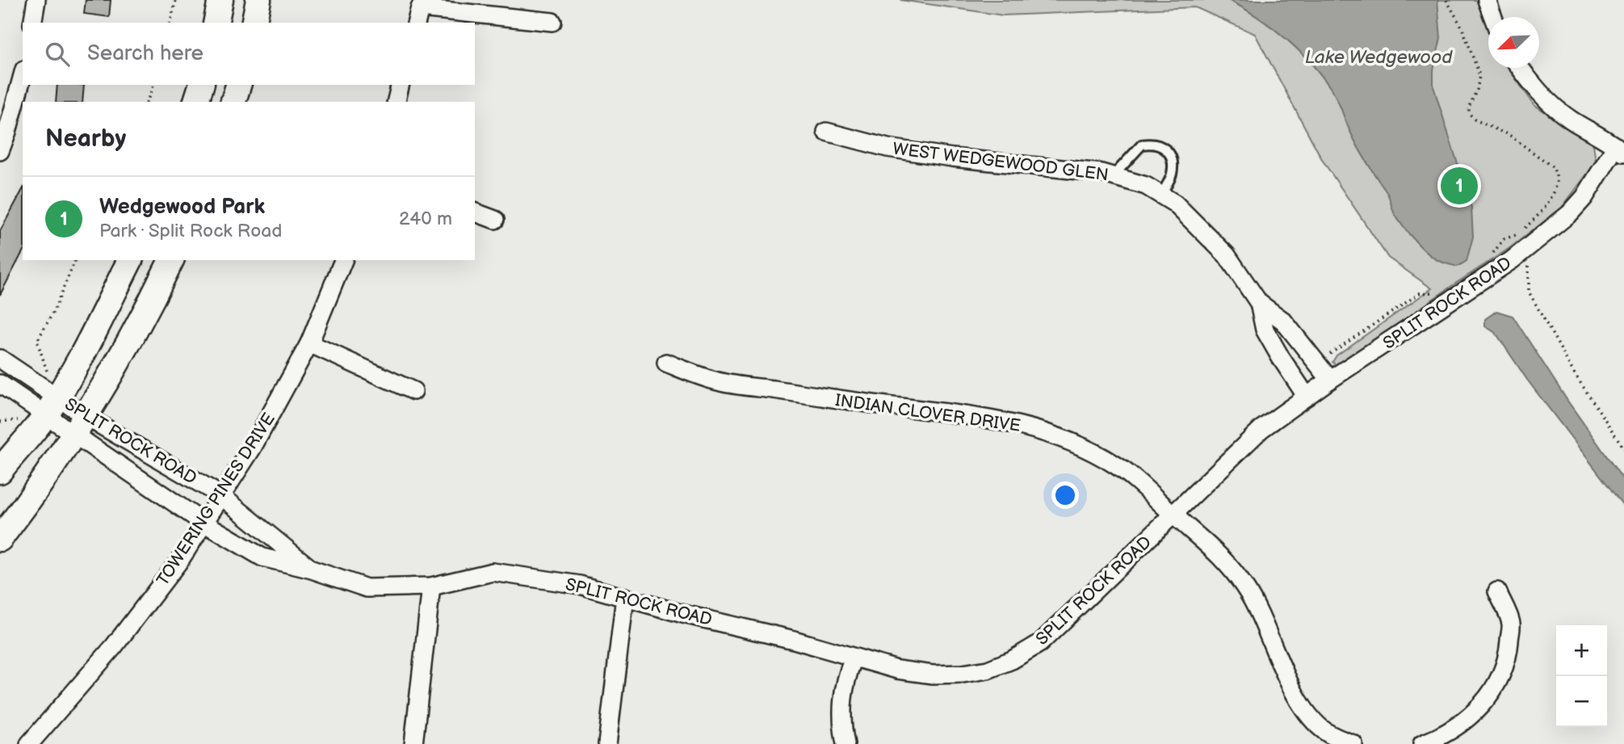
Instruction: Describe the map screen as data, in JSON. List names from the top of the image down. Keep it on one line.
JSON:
{"streets":{"street":["WEST WEDGEWOOD GLEN","SPLIT ROCK ROAD","INDIAN CLOVER DRIVE","TOWERING PINES DRIVE"]},"crossings":[["WEST WEDGEWOOD GLEN","SPLIT ROCK ROAD"],["SPLIT ROCK ROAD","INDIAN CLOVER DRIVE"],["SPLIT ROCK ROAD","TOWERING PINES DRIVE"]],"water":["Lake Wedgewood"],"north":"bottom left","page":{"search":"Search here","heading":"Nearby","pins":"1","list":[{"mark":"1","name":"Wedgewood Park","note":"Park · Split Rock Road","value":"240 m"}],"map_buttons":["+","−"]}}
